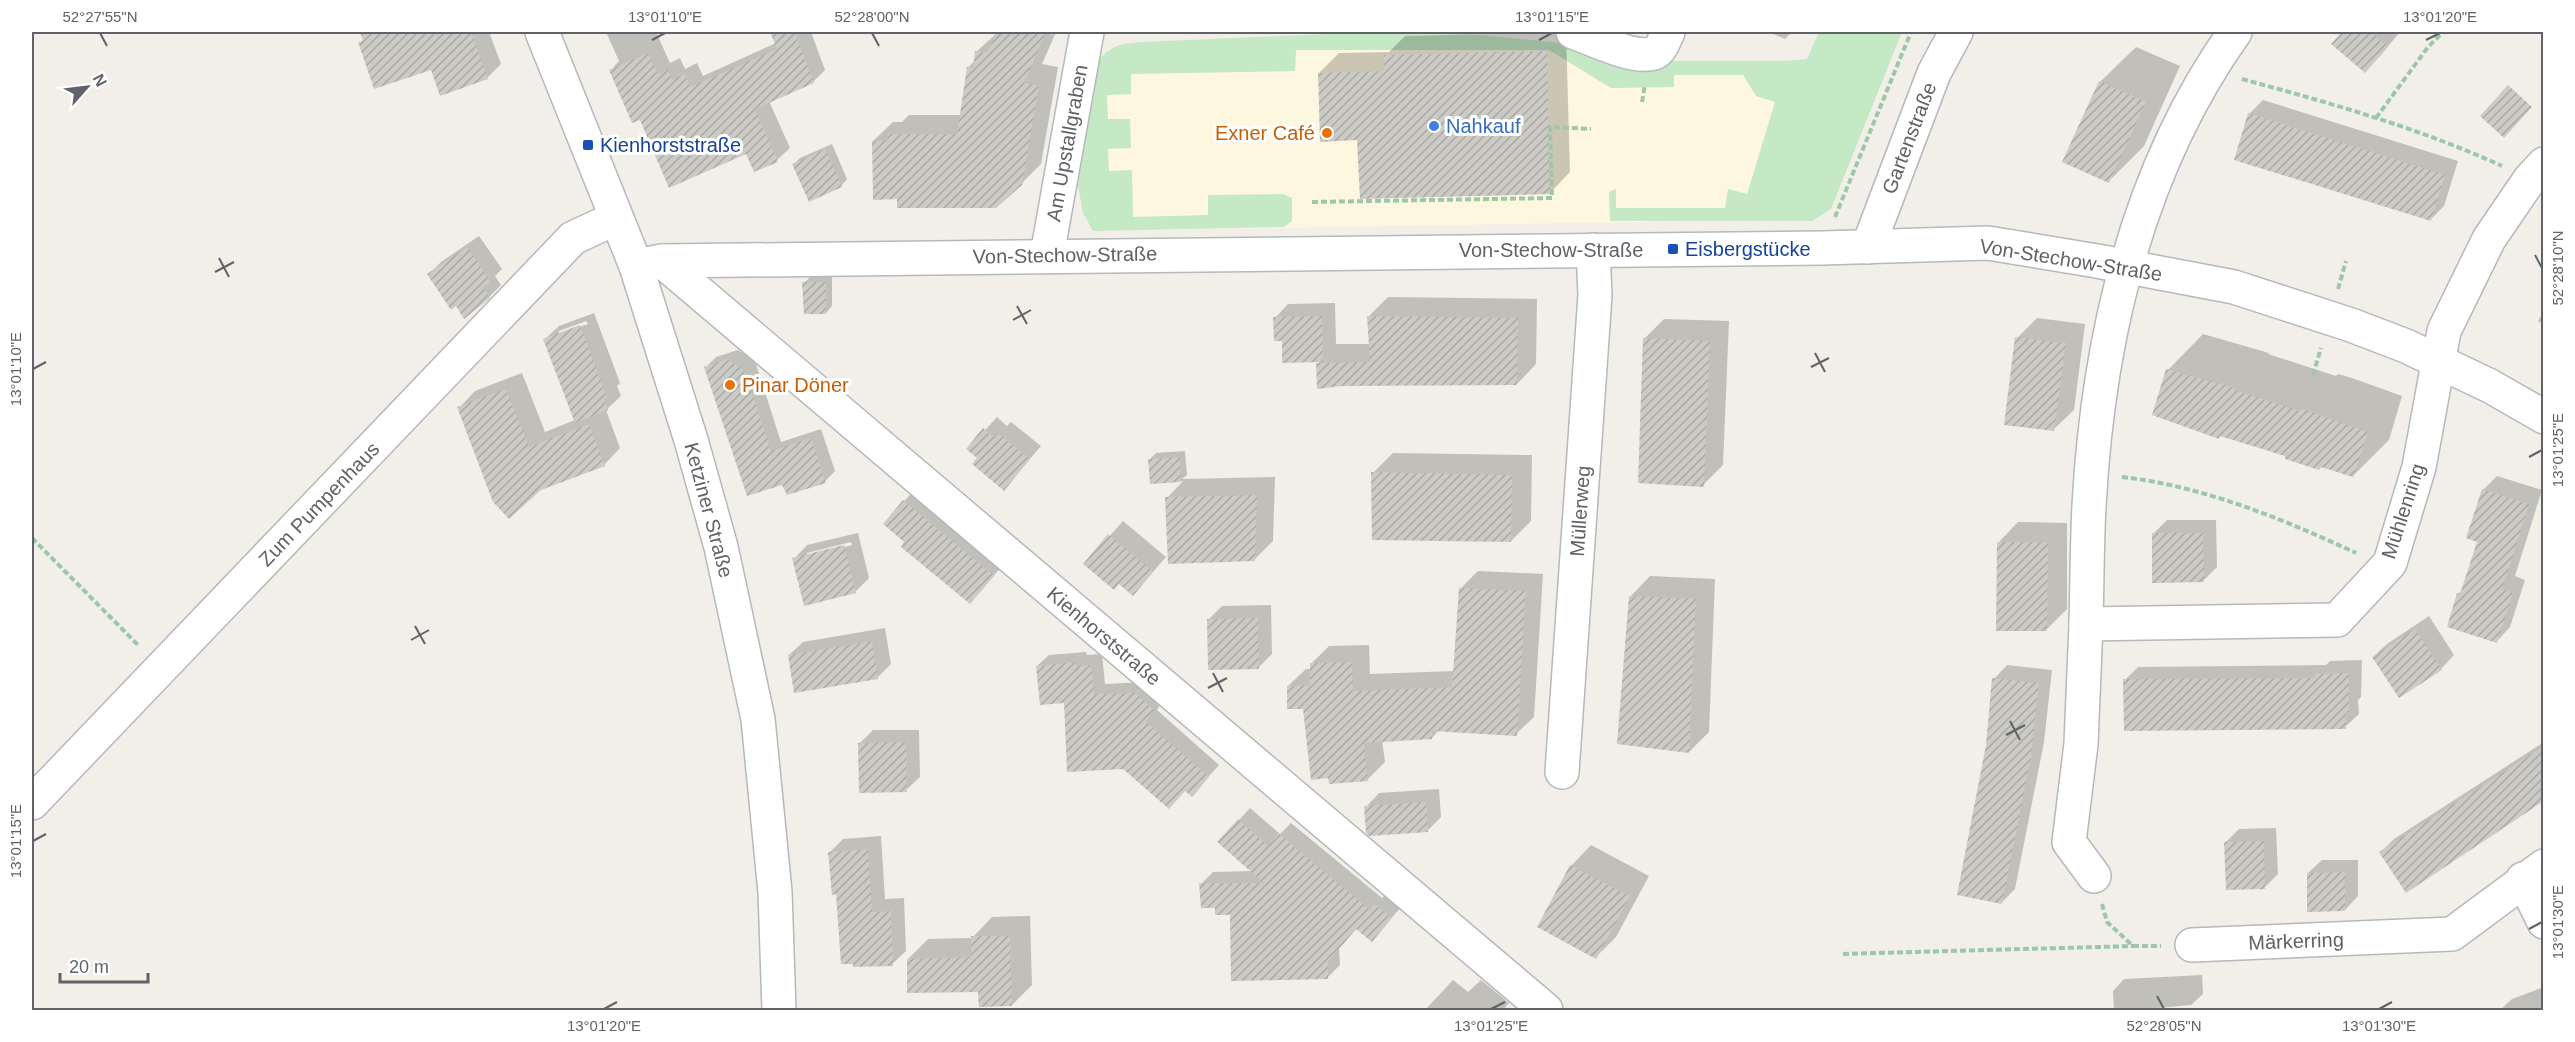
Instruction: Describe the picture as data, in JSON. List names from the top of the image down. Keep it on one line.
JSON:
{"streets":{"street":["Gartenstraße","Am Upstallgraben","Von-Stechow-Straße","Zum Pumpenhaus","Ketziner Straße","Müllerweg","Mühlenring","Kienhorststraße","Märkerring"]},"crossings":[["Gartenstraße","Von-Stechow-Straße"],["Am Upstallgraben","Von-Stechow-Straße"],["Von-Stechow-Straße","Ketziner Straße"],["Von-Stechow-Straße","Müllerweg"],["Von-Stechow-Straße","Mühlenring"],["Von-Stechow-Straße","Kienhorststraße"],["Zum Pumpenhaus","Ketziner Straße"],["Ketziner Straße","Kienhorststraße"]],"places":{"other":["Nahkauf","Exner Café","Pinar Döner"],"transit":["Kienhorststraße","Eisbergstücke"]},"scale_bar":"20 m","north":"top right","coordinates":["52°27'55\"N","13°01'10\"E","52°28'00\"N","13°01'15\"E","13°01'20\"E","52°28'10\"N","13°01'25\"E","13°01'30\"E","52°28'05\"N"]}
